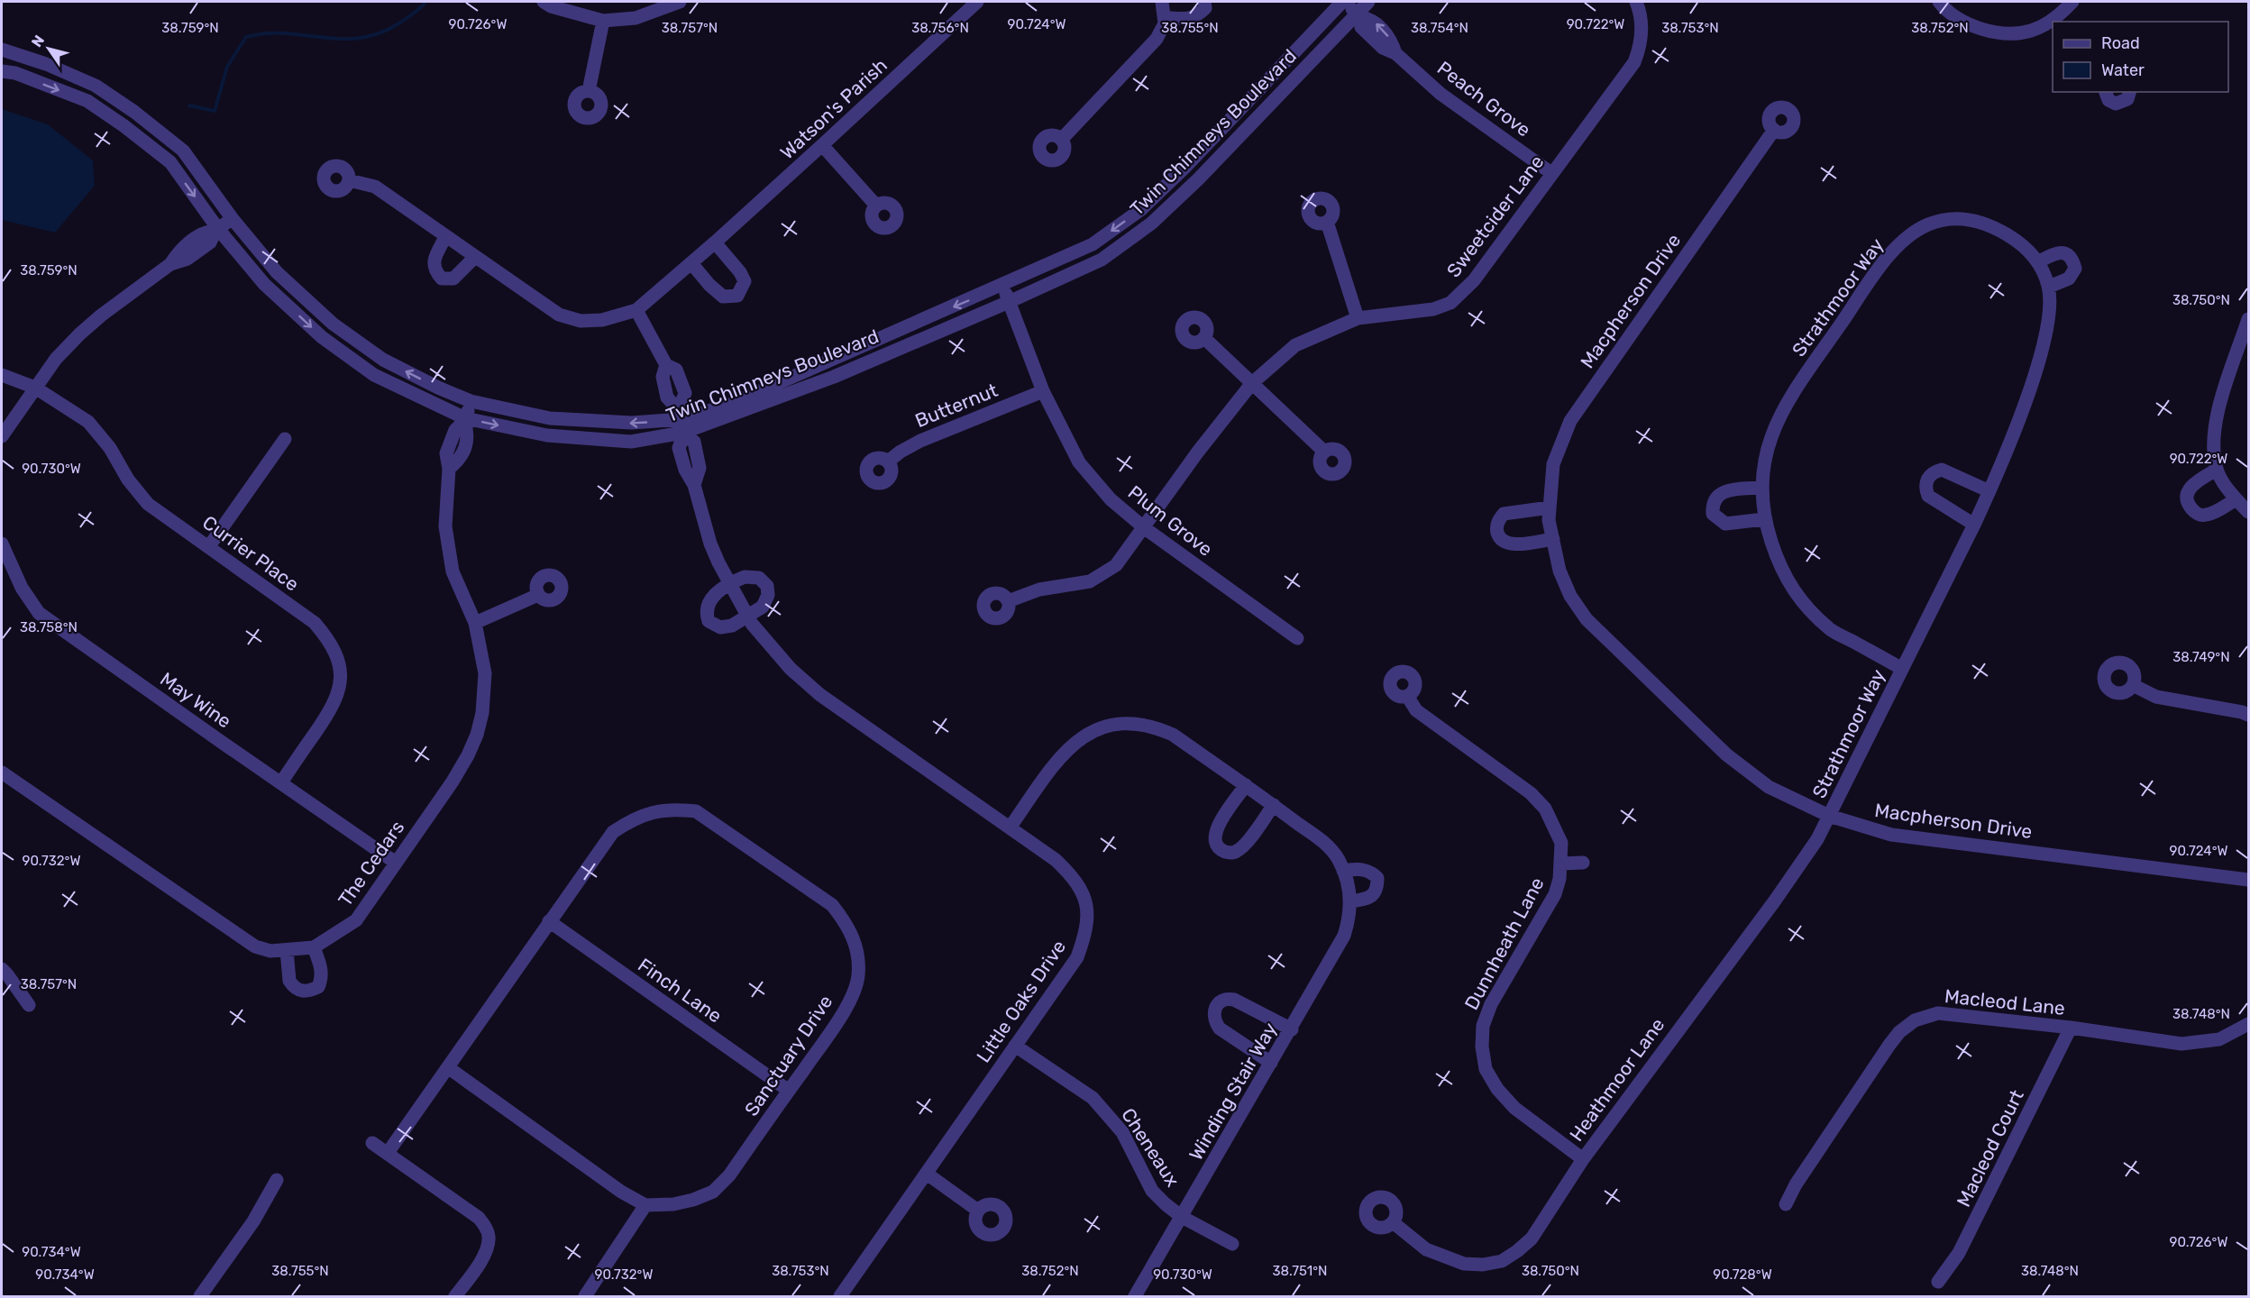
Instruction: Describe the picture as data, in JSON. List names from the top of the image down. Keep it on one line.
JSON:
{"streets":{"street":["Peach Grove","Watson's Parish","Twin Chimneys Boulevard","Sweetcider Lane","Strathmoor Way","Macpherson Drive","Butternut","Plum Grove","Currier Place","May Wine","The Cedars","Dunnheath Lane","Finch Lane","Little Oaks Drive","Macleod Lane","Sanctuary Drive","Heathmoor Lane","Winding Stair Way","Cheneaux","Macleod Court"]},"crossings":[["Peach Grove","Twin Chimneys Boulevard"],["Peach Grove","Sweetcider Lane"],["Watson's Parish","Little Oaks Drive"],["Twin Chimneys Boulevard","Plum Grove"],["Twin Chimneys Boulevard","The Cedars"],["Twin Chimneys Boulevard","Little Oaks Drive"],["Sweetcider Lane","Plum Grove"],["Strathmoor Way","Macpherson Drive"],["Strathmoor Way","Heathmoor Lane"],["Macpherson Drive","Heathmoor Lane"],["Butternut","Plum Grove"],["Currier Place","May Wine"],["May Wine","The Cedars"],["Dunnheath Lane","Heathmoor Lane"],["Finch Lane","Sanctuary Drive"],["Little Oaks Drive","Winding Stair Way"],["Little Oaks Drive","Cheneaux"],["Macleod Lane","Macleod Court"],["Winding Stair Way","Cheneaux"]],"legend":["Road","Water"],"north":"top left","coordinates":["90.726°W","90.724°W","90.722°W","38.759°N","38.757°N","38.756°N","38.755°N","38.754°N","38.753°N","38.752°N","38.750°N","90.730°W","38.758°N","38.749°N","90.732°W","38.748°N","90.734°W","38.751°N","90.728°W"]}
